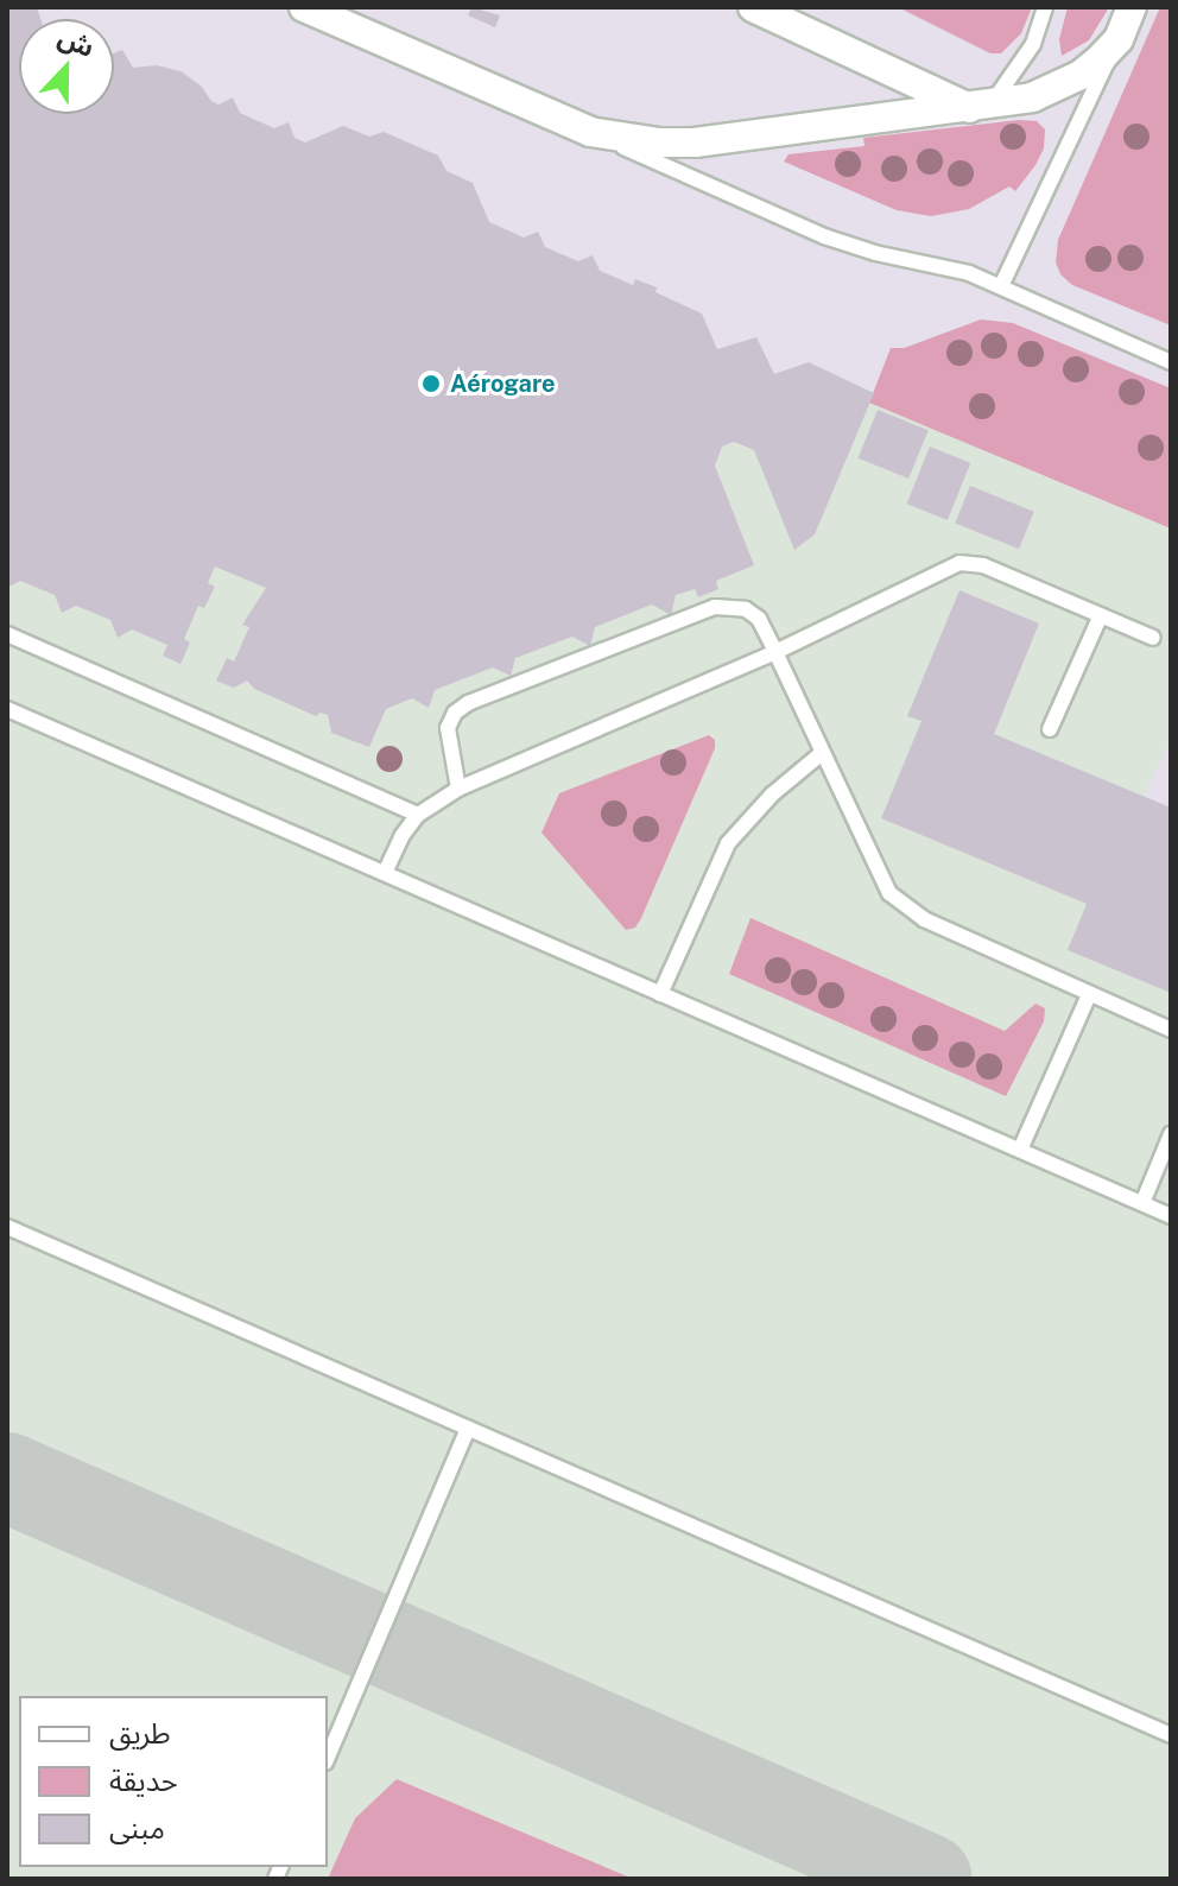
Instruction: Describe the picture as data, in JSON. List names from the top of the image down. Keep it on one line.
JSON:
{"places":["Aérogare"],"legend":["طريق","حديقة","مبنى"],"north":"top"}
